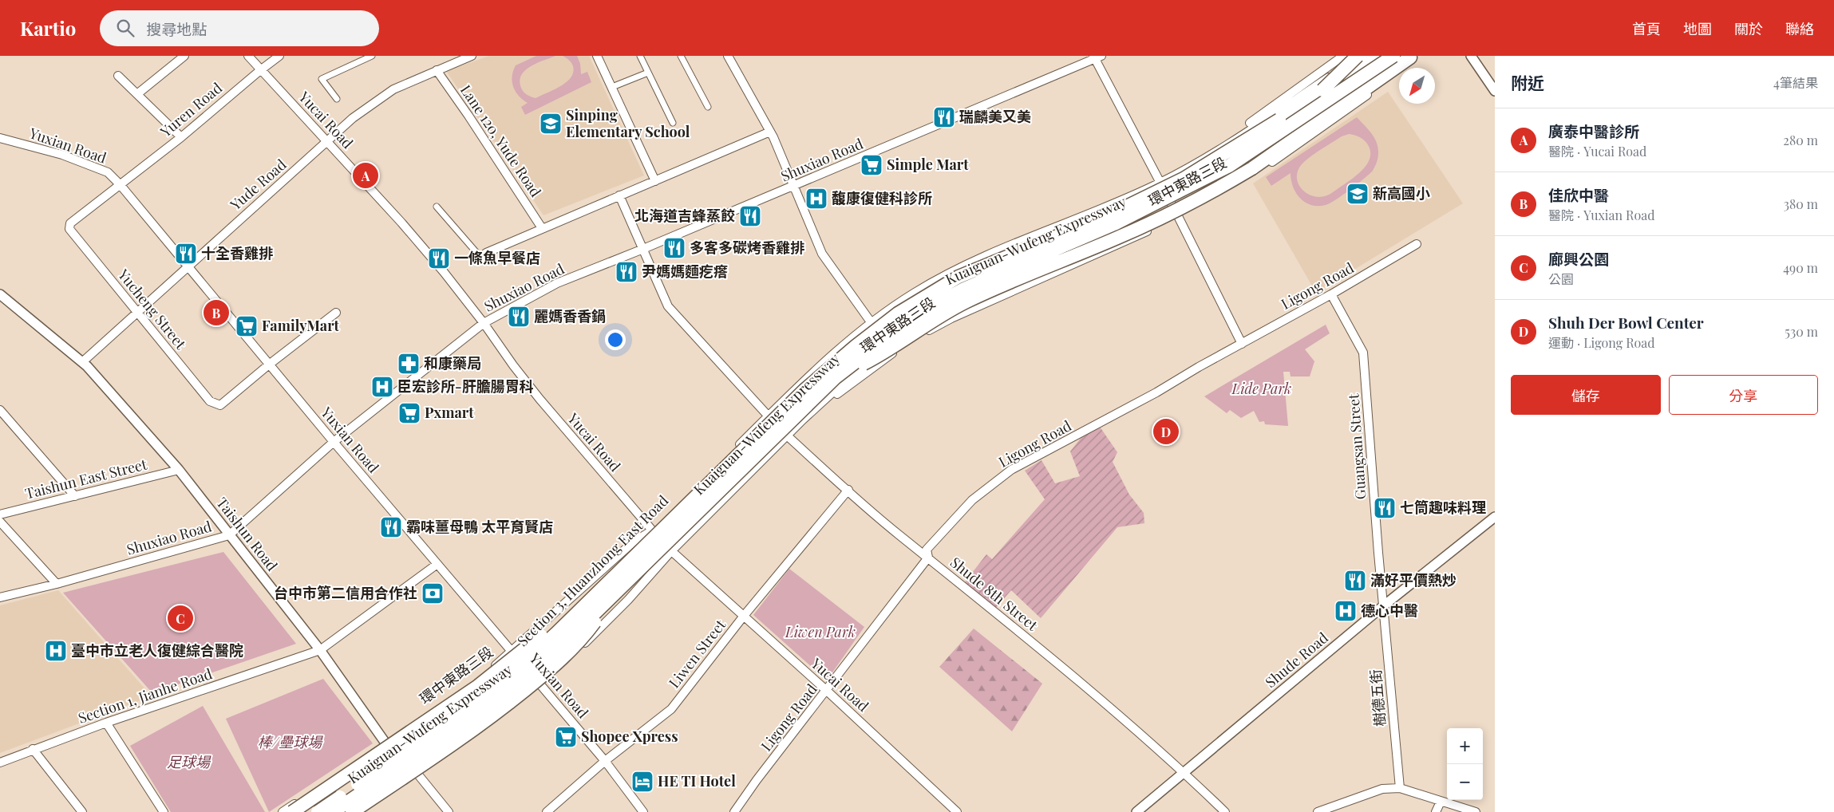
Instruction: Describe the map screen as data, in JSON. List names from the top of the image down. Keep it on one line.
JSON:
{"streets":{"highway":["Kuaiguan-Wufeng Expressway"],"street":["Yuren Road","Yucai Road","Lane 120, Yude Road","Yuxian Road","Shuxiao Road","環中東路三段","Yude Road","Ligong Road","Yucheng Street","Guangsan Street","Taishun East Street","Taishun Road","Section 3, Huanzhong East Road","Shude 8th Street","Liwen Street","Shude Road","Section 1, Jianhe Road","樹德五街"]},"crossings":[["Yuren Road","Yucai Road"],["Yuren Road","Yuxian Road"],["Yuren Road","Yucheng Street"],["Yucai Road","Shuxiao Road"],["Yucai Road","環中東路三段"],["Yucai Road","Yude Road"],["Yucai Road","Ligong Road"],["Yucai Road","Section 3, Huanzhong East Road"],["Yucai Road","Liwen Street"],["Lane 120, Yude Road","Yude Road"],["Yuxian Road","Shuxiao Road"],["Yuxian Road","環中東路三段"],["Yuxian Road","Yude Road"],["Yuxian Road","Yucheng Street"],["Yuxian Road","Section 3, Huanzhong East Road"],["Yuxian Road","Liwen Street"],["Yuxian Road","Section 1, Jianhe Road"],["Shuxiao Road","Taishun Road"],["環中東路三段","Taishun Road"],["環中東路三段","Section 3, Huanzhong East Road"],["環中東路三段","Shude 8th Street"],["Yude Road","Yucheng Street"],["Yude Road","Taishun Road"],["Ligong Road","Guangsan Street"],["Ligong Road","Shude 8th Street"],["Guangsan Street","Shude Road"],["Guangsan Street","樹德五街"],["Taishun East Street","Taishun Road"],["Taishun Road","Section 3, Huanzhong East Road"],["Taishun Road","Section 1, Jianhe Road"],["Shude 8th Street","Liwen Street"],["Shude 8th Street","Shude Road"],["Shude Road","樹德五街"]],"parks":["Lide Park","Liwen Park","棒/壘球場","足球場"],"places":{"restaurant":["瑞麟美又美","北海道吉蜂蒸餃","多客多碳烤香雞排","十全香雞排","一條魚早餐店","尹媽媽麵疙瘩","麗媽香香鍋","七筒趣味料理","霸味薑母鴨 太平育賢店","滿好平價熱炒"],"school or university":["Sinping Elementary School","新高國小"],"supermarket":["Simple Mart","FamilyMart","Pxmart","Shopee Xpress"],"hospital":["馥康復健科診所","臣宏診所-肝膽腸胃科","德心中醫","臺中市立老人復健綜合醫院"],"pharmacy":["和康藥局"],"bank":["台中市第二信用合作社"],"hotel":["HE TI Hotel"]},"north":"bottom left","page":{"header":"Kartio","search":"搜尋地點","nav":["首頁","地圖","關於","聯絡"],"heading":["附近","4筆結果"],"list":[{"mark":"A","name":"廣泰中醫診所","note":"醫院 · Yucai Road","value":"280 m"},{"mark":"B","name":"佳欣中醫","note":"醫院 · Yuxian Road","value":"380 m"},{"mark":"C","name":"廊興公園","note":"公園","value":"490 m"},{"mark":"D","name":"Shuh Der Bowl Center","note":"運動 · Ligong Road","value":"530 m"}],"pins":["A","B","D","C"],"buttons":["儲存","分享"],"map_buttons":["+","−"]}}
